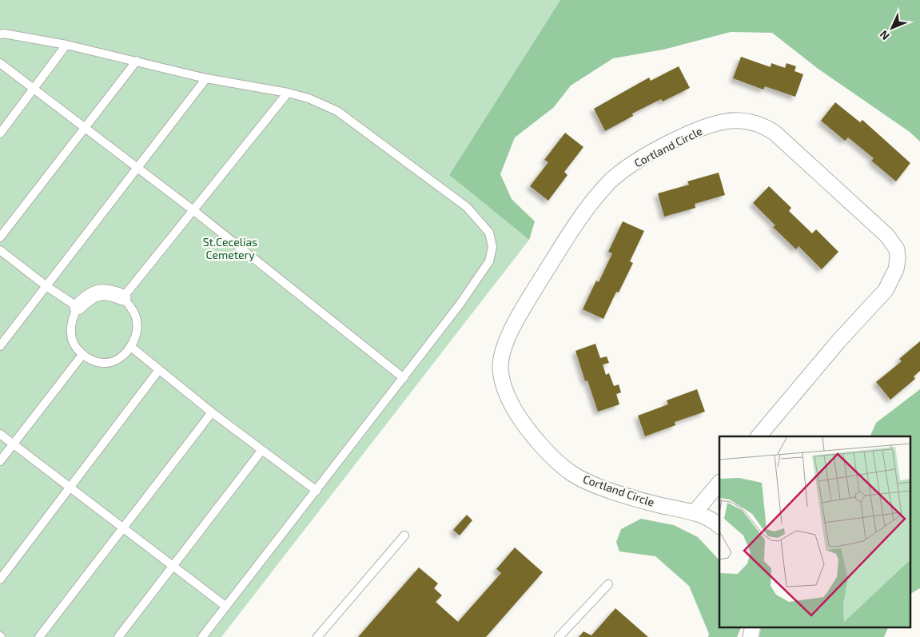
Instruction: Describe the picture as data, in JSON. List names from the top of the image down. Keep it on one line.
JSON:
{"streets":{"street":["Cortland Circle"]},"parks":["St.Cecelias Cemetery"],"north":"bottom left"}
